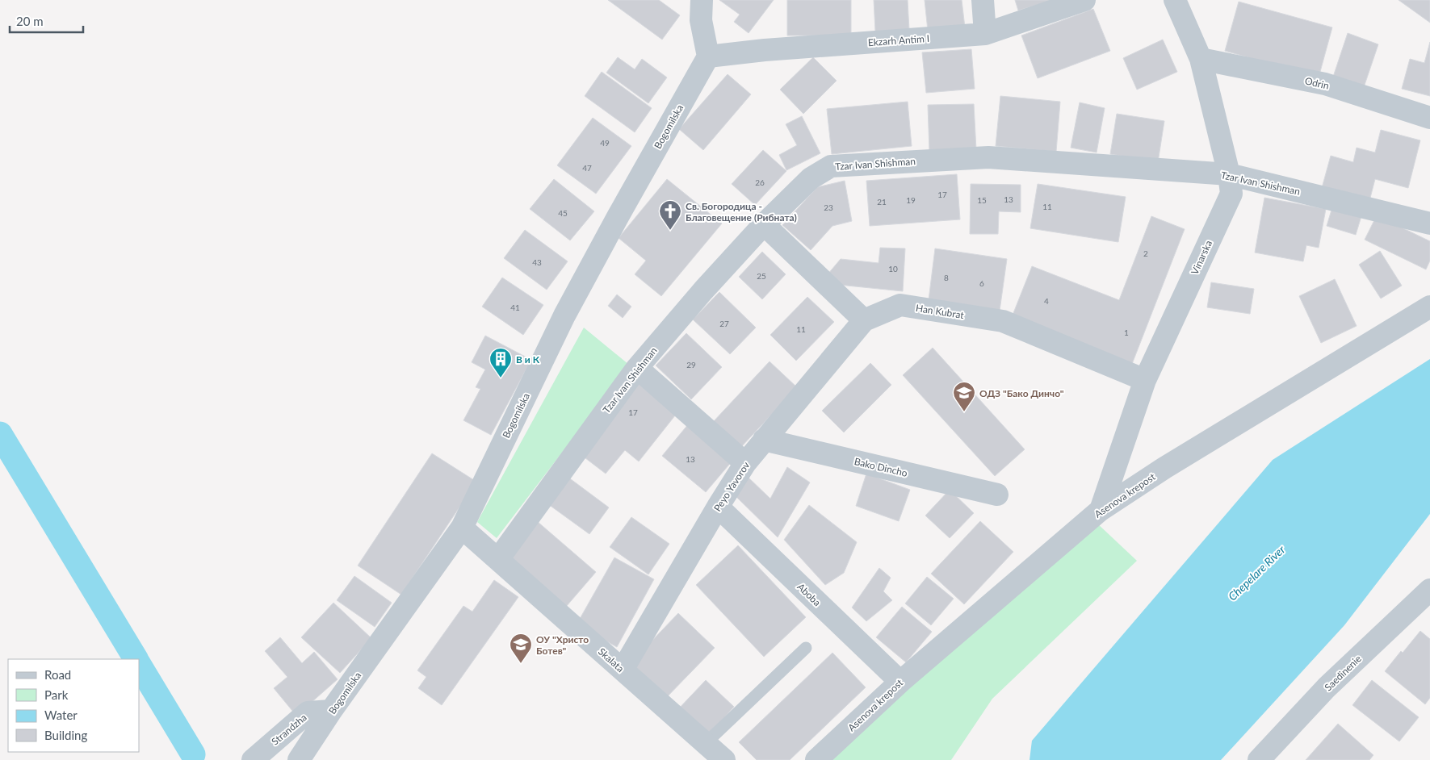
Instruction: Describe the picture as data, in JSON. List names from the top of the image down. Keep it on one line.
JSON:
{"streets":{"street":["Ekzarh Antim I","Odrin","Bogomilska","Tzar Ivan Shishman","Vinarska","Han Kubrat","Bako Dincho","Peyo Yavorov","Asenova krepost","Aboba","Skalata","Saedinenie","Strandzha"]},"crossings":[["Ekzarh Antim I","Bogomilska"],["Odrin","Vinarska"],["Bogomilska","Skalata"],["Bogomilska","Strandzha"],["Tzar Ivan Shishman","Vinarska"],["Tzar Ivan Shishman","Skalata"],["Vinarska","Han Kubrat"],["Vinarska","Asenova krepost"],["Han Kubrat","Peyo Yavorov"],["Bako Dincho","Peyo Yavorov"],["Peyo Yavorov","Aboba"],["Peyo Yavorov","Skalata"],["Asenova krepost","Aboba"]],"water":["Chepelare River"],"places":{"church":["Св. Богородица - Благовещение (Рибната)"],"building":["В и К"],"school or university":["ОДЗ \"Бако Динчо\"","ОУ \"Христо Ботев\""]},"house_numbers":["49","47","26","17","13","19","15","21","11","23","45","2","43","10","25","8","6","4","41","27","11","1","29","17","13"],"legend":["Road","Park","Water","Building"],"scale_bar":"20 m"}
